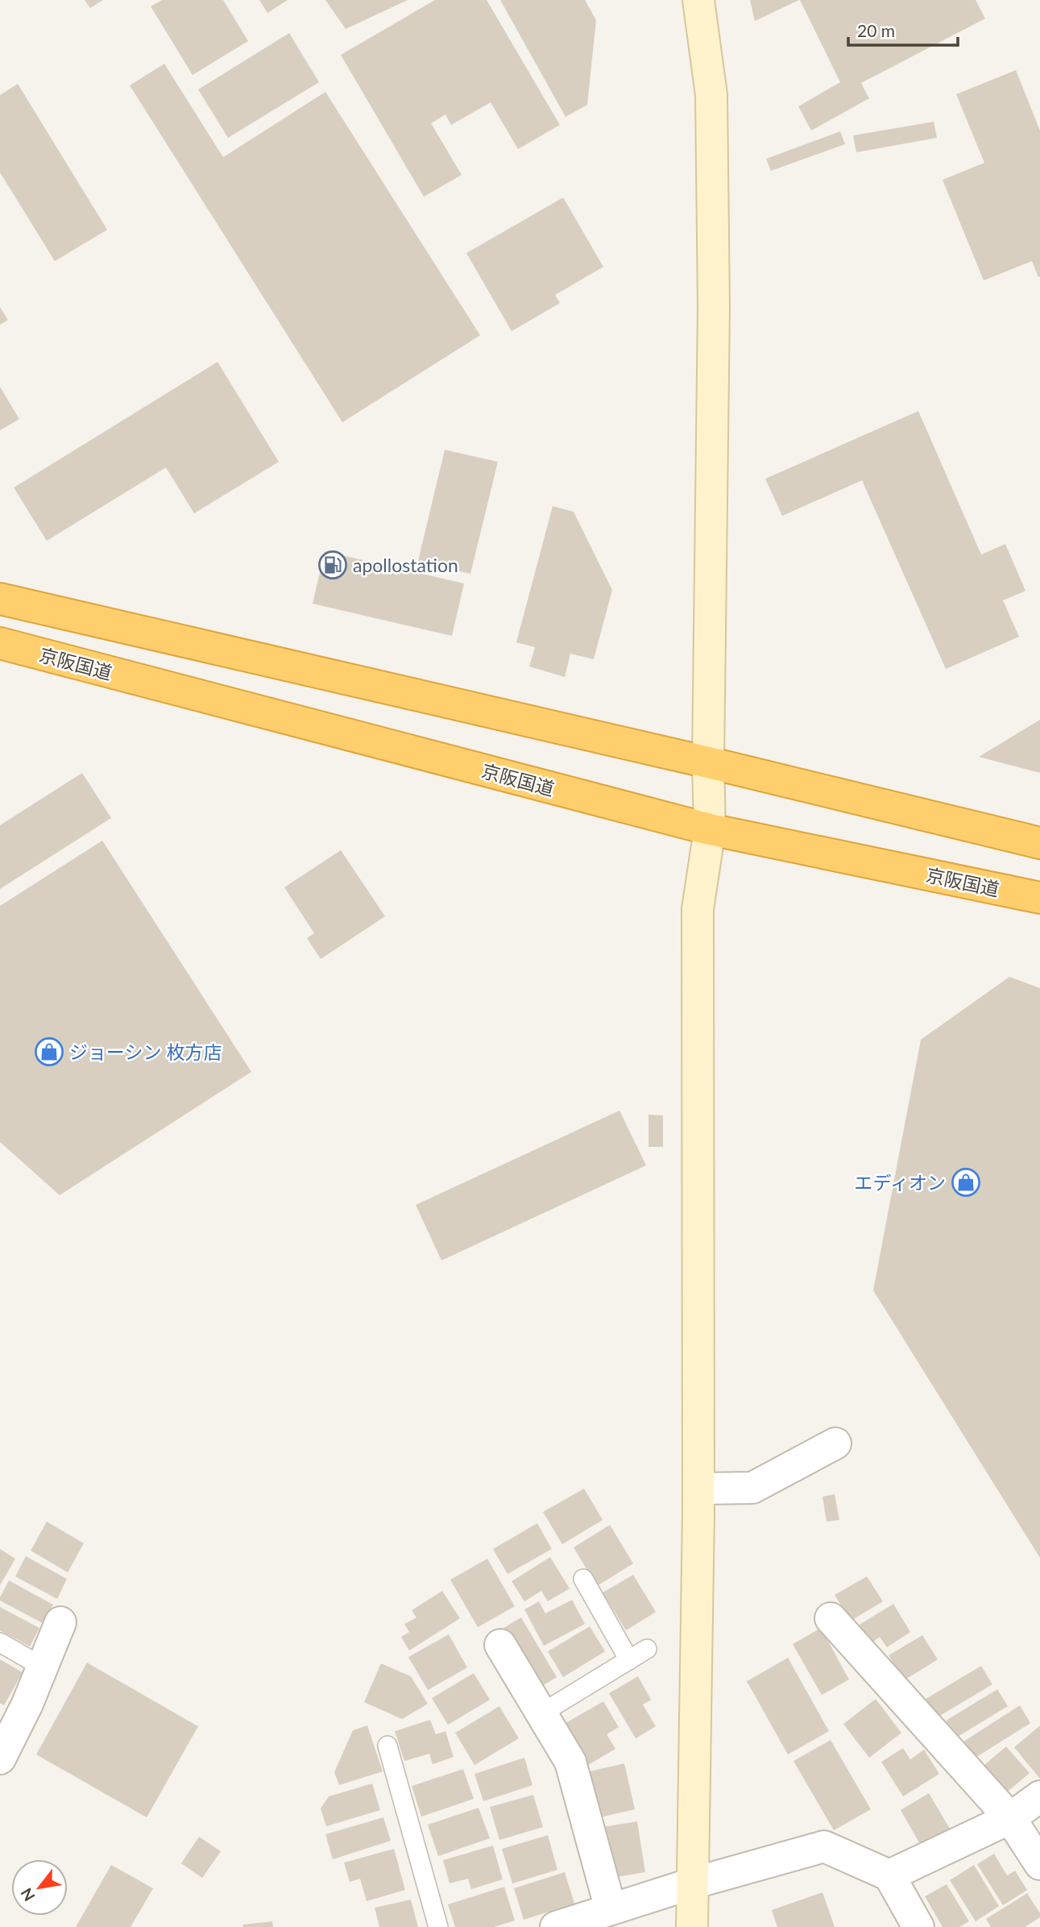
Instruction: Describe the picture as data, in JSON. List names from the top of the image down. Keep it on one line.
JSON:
{"streets":{"highway":["京阪国道"]},"places":{"fuel station":["apollostation"],"shop":["ジョーシン 枚方店","エディオン"]},"scale_bar":"20 m","north":"bottom left"}
